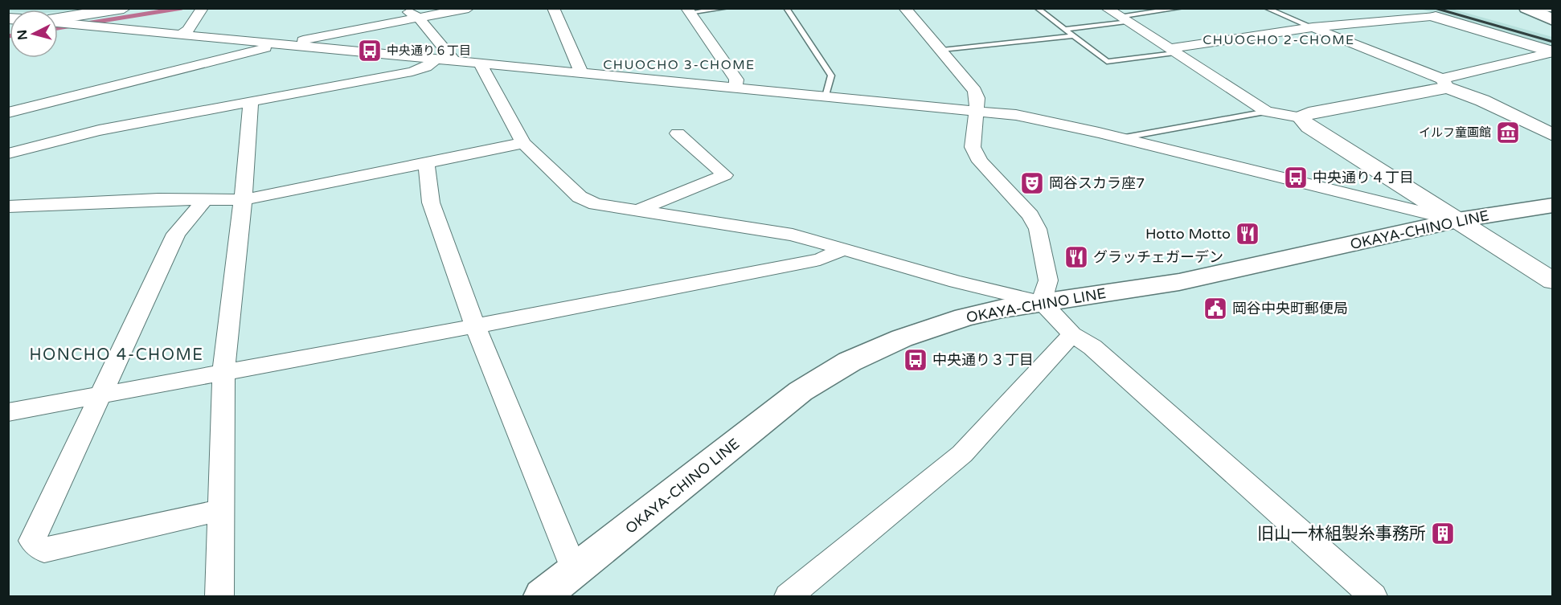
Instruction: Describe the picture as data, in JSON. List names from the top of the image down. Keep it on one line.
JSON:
{"streets":{"main road":["OKAYA-CHINO LINE"]},"districts":["CHUOCHO 2-CHOME","CHUOCHO 3-CHOME","HONCHO 4-CHOME"],"places":{"bus stop":["中央通り６丁目","中央通り４丁目","中央通り３丁目"],"museum":["イルフ童画館"],"theatre":["岡谷スカラ座7"],"restaurant":["Hotto Motto","グラッチェガーデン"],"public building":["岡谷中央町郵便局"],"building":["旧山一林組製糸事務所"]},"north":"left"}
